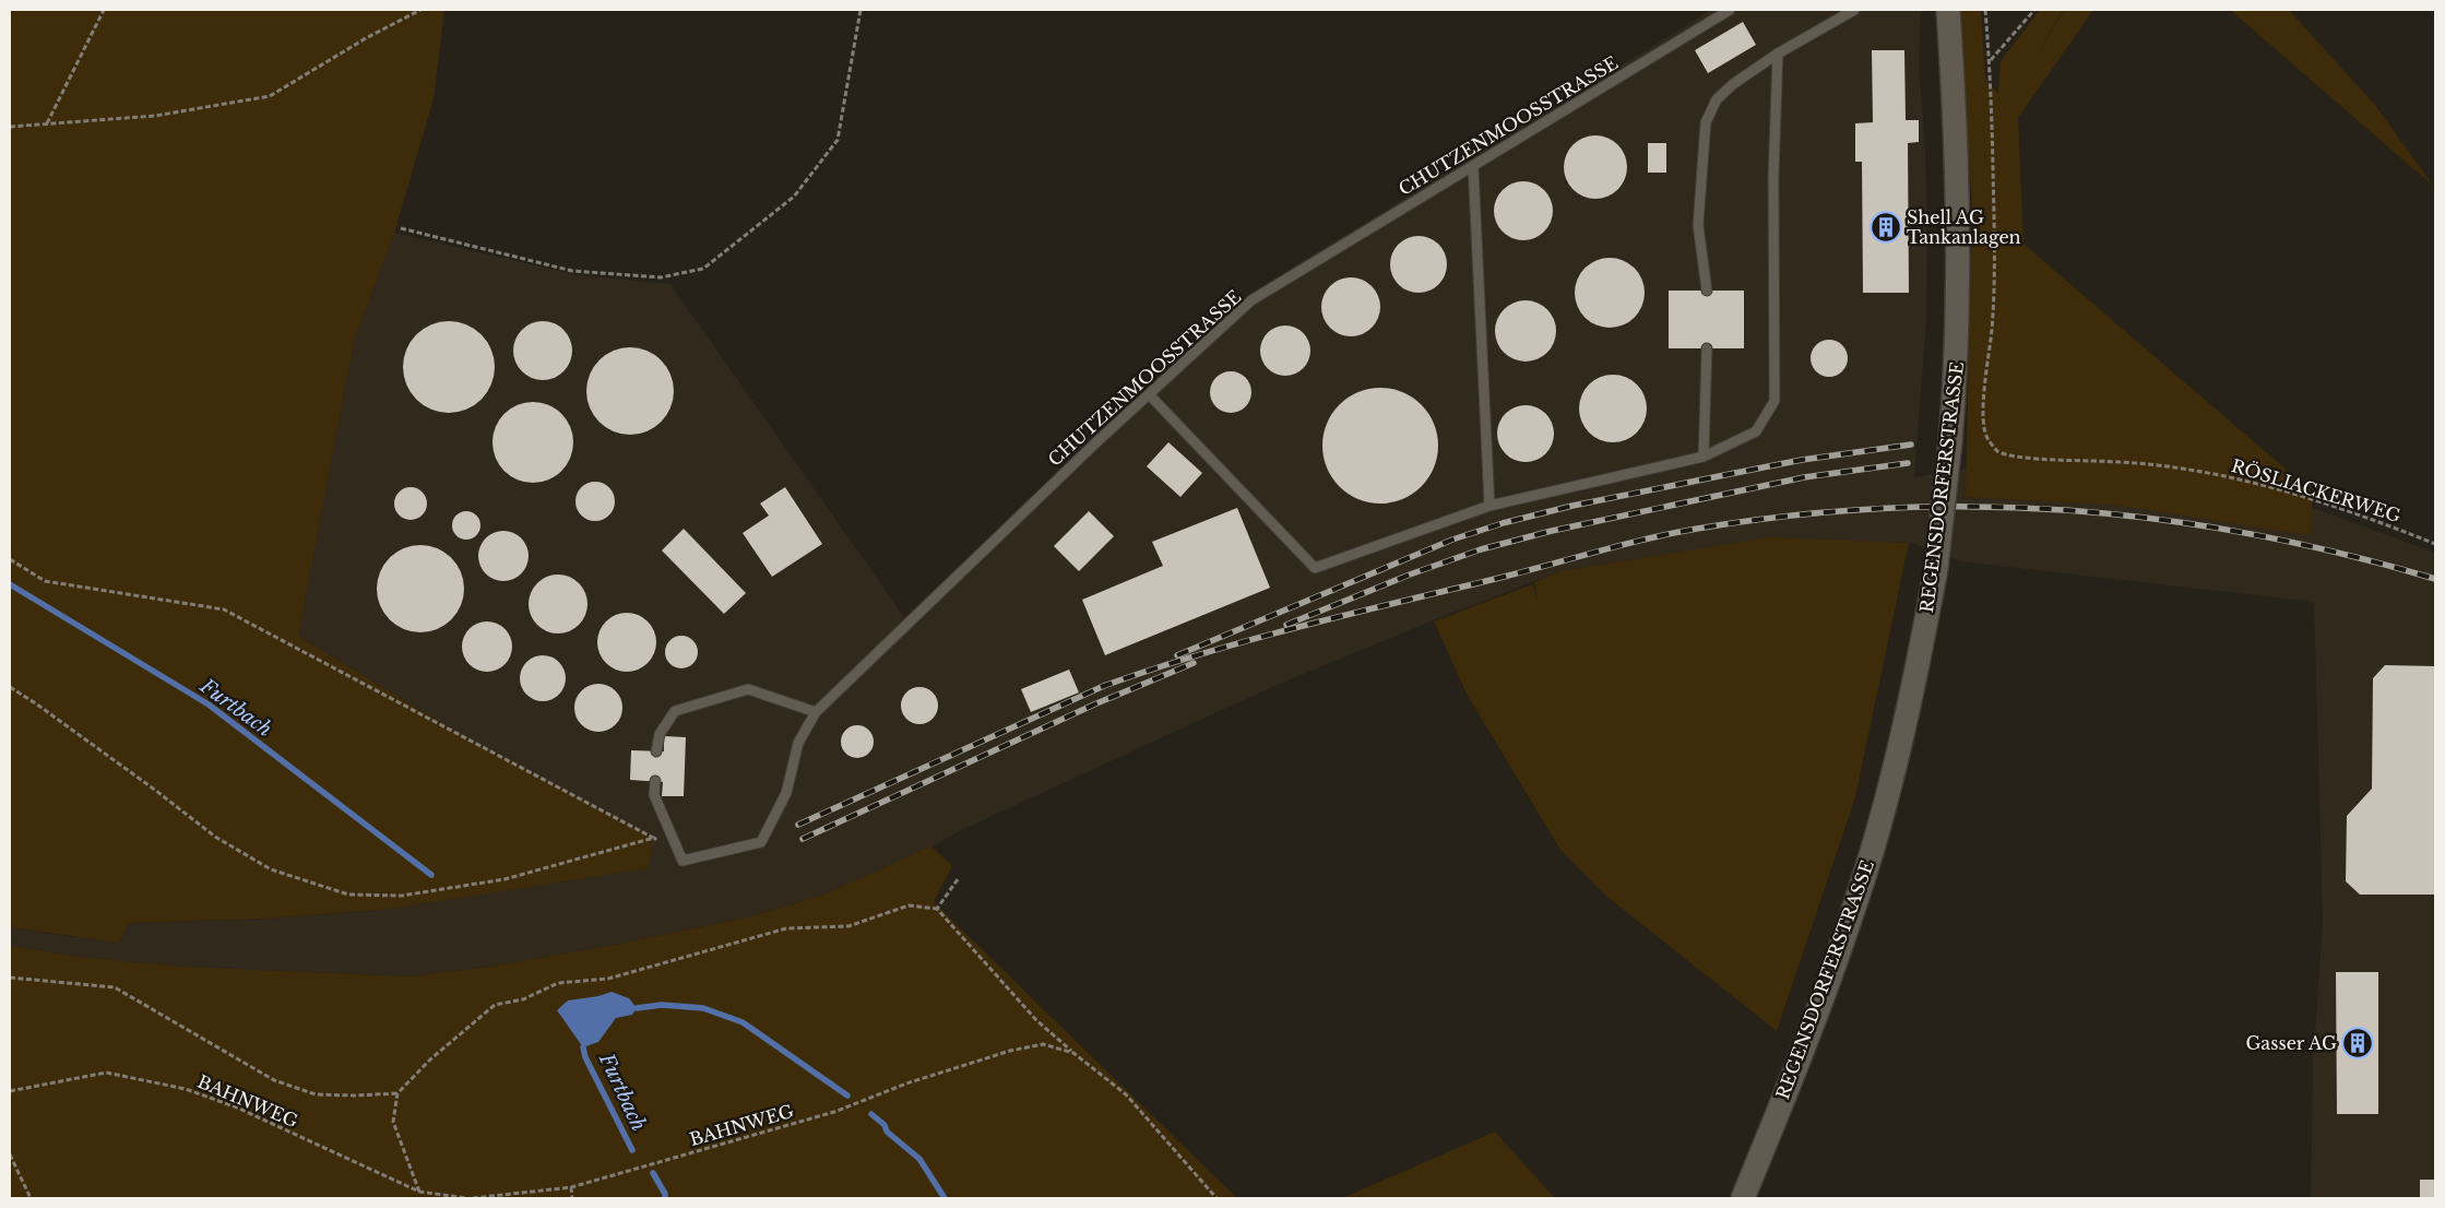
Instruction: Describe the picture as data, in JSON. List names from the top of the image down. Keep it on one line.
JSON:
{"streets":{"street":["REGENSDORFERSTRASSE"],"lane":["CHUTZENMOOSSTRASSE"],"path":["RÖSLIACKERWEG","BAHNWEG"]},"water":["Furtbach"],"places":{"building":["Shell AG Tankanlagen","Gasser AG"]}}
